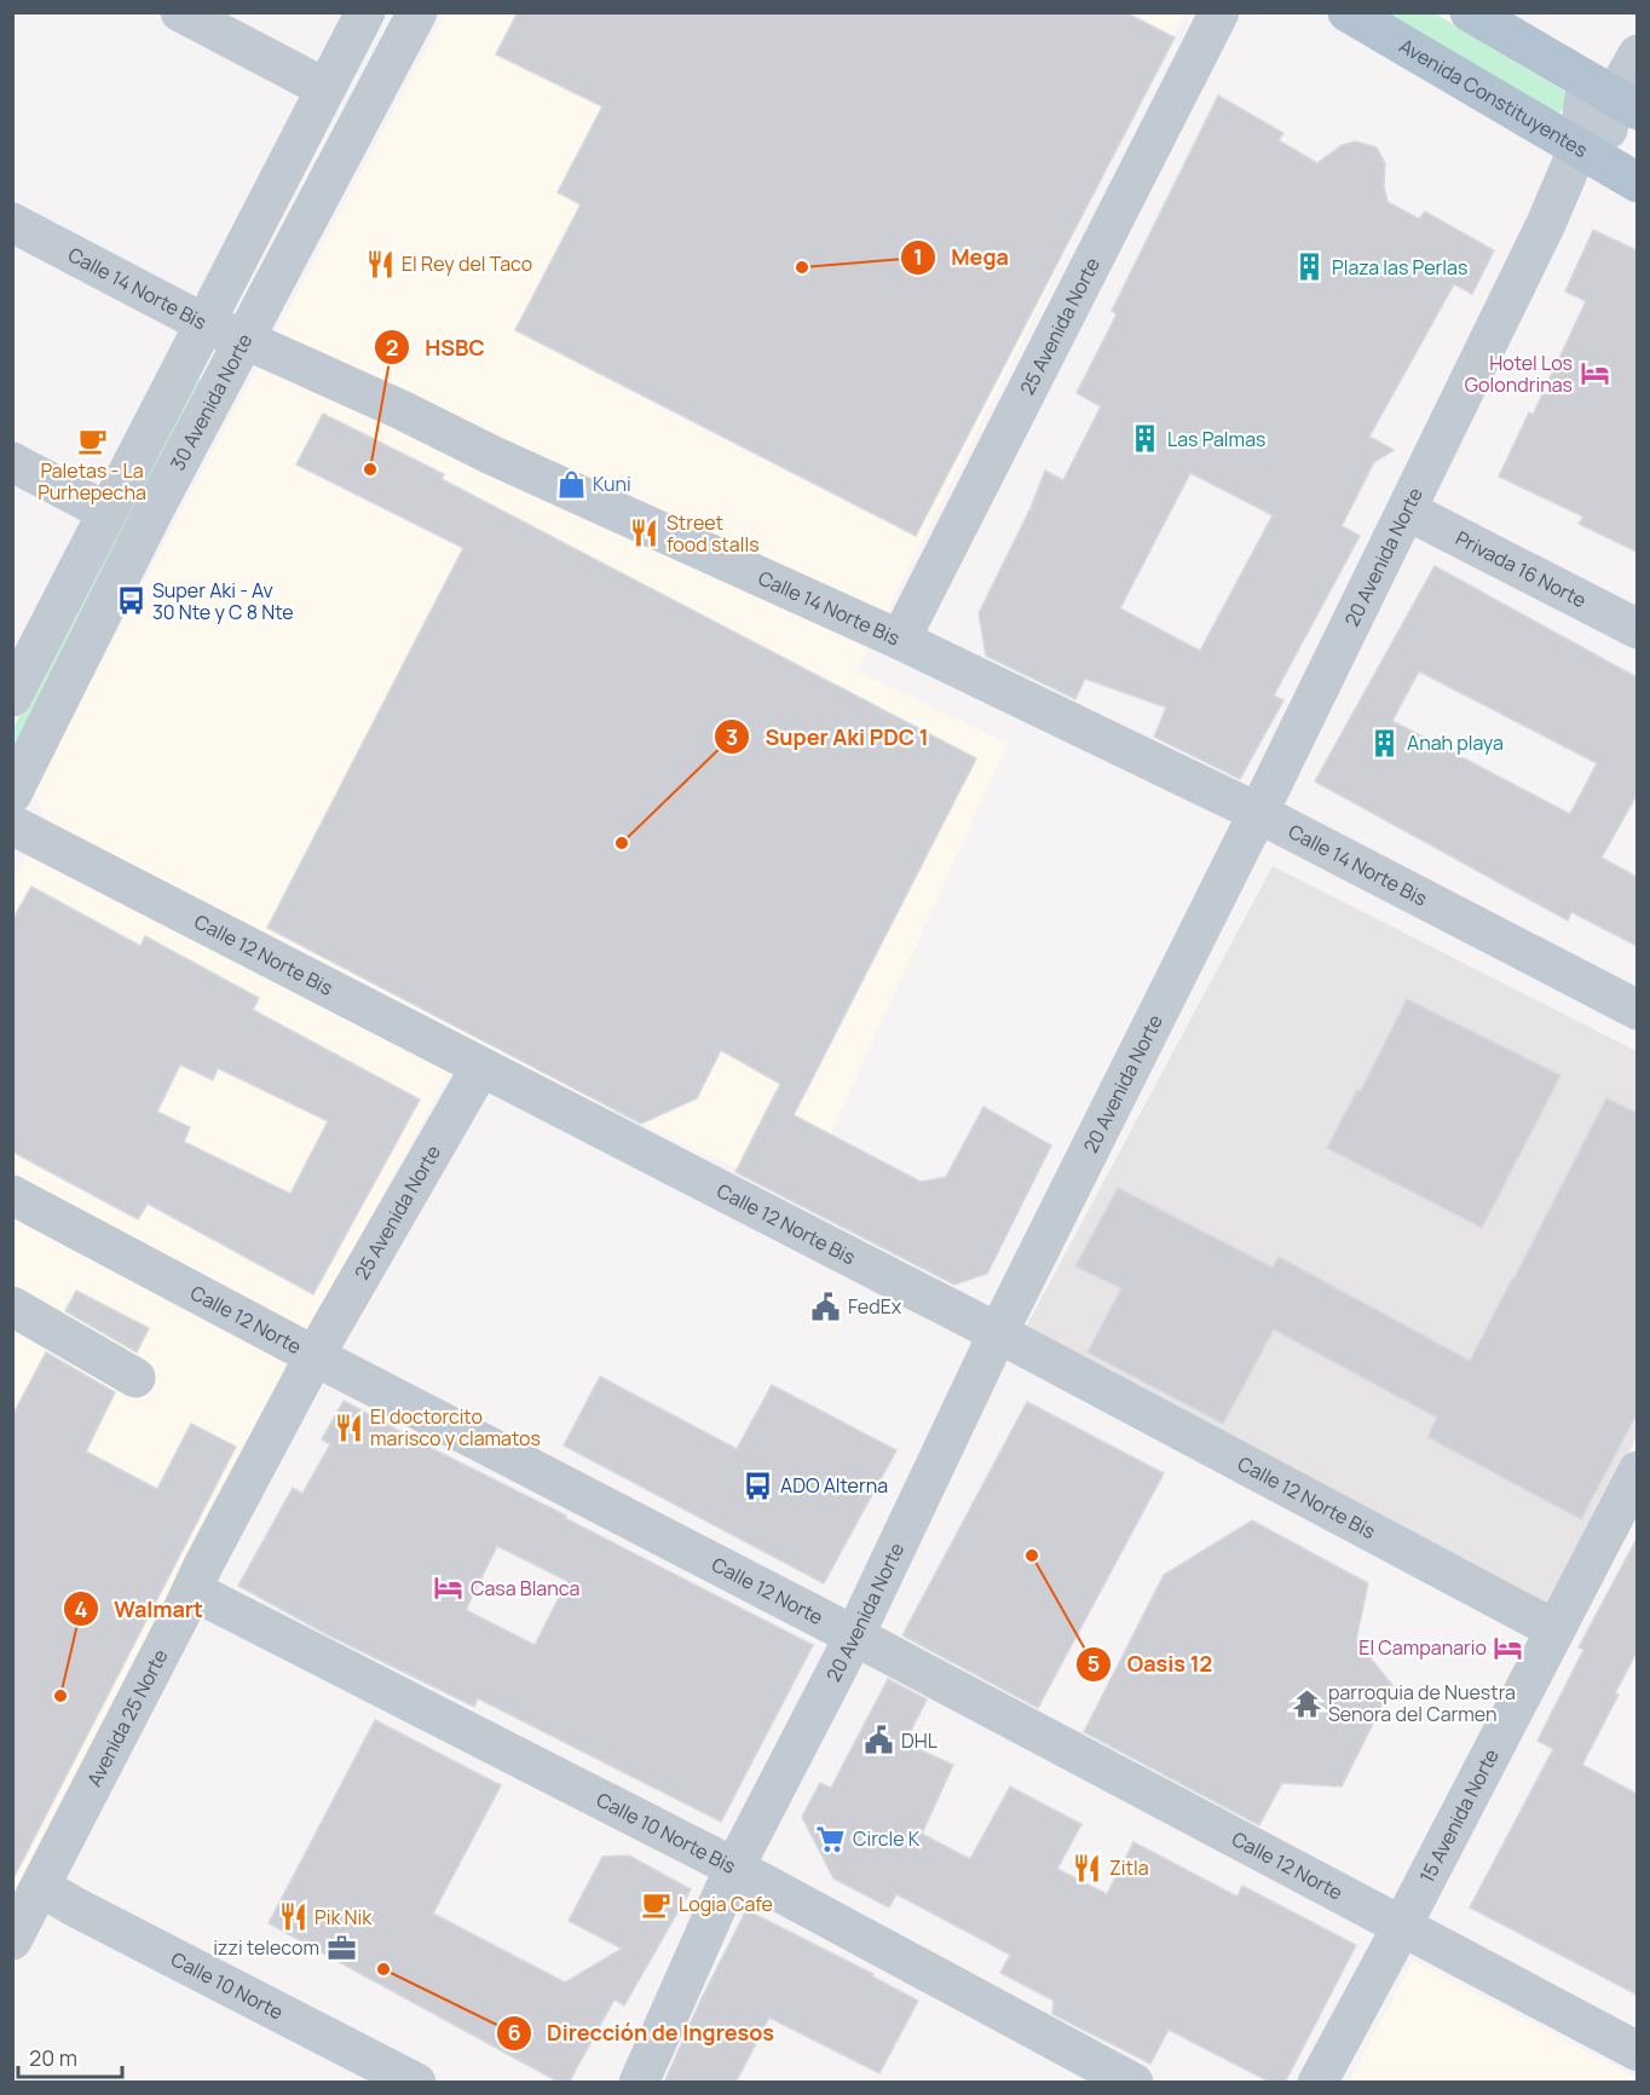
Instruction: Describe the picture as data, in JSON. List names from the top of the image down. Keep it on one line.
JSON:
{"streets":{"main road":["Avenida Constituyentes"],"street":["Calle 14 Norte Bis","25 Avenida Norte","30 Avenida Norte","20 Avenida Norte","Privada 16 Norte","Calle 12 Norte Bis","Calle 12 Norte","Avenida 25 Norte","15 Avenida Norte","Calle 10 Norte Bis","Calle 10 Norte"]},"crossings":[["Avenida Constituyentes","20 Avenida Norte"],["Calle 14 Norte Bis","25 Avenida Norte"],["Calle 14 Norte Bis","30 Avenida Norte"],["Calle 14 Norte Bis","20 Avenida Norte"],["25 Avenida Norte","Calle 12 Norte Bis"],["25 Avenida Norte","Calle 12 Norte"],["25 Avenida Norte","Avenida 25 Norte"],["20 Avenida Norte","Privada 16 Norte"],["20 Avenida Norte","Calle 12 Norte Bis"],["20 Avenida Norte","Calle 12 Norte"],["20 Avenida Norte","Calle 10 Norte Bis"],["Calle 12 Norte Bis","15 Avenida Norte"],["Calle 12 Norte","Avenida 25 Norte"],["Calle 12 Norte","15 Avenida Norte"],["Avenida 25 Norte","Calle 10 Norte Bis"],["Avenida 25 Norte","Calle 10 Norte"]],"places":{"restaurant":["El Rey del Taco","Street food stalls","El doctorcito marisco y clamatos","Zitla","Pik Nik"],"other":["Mega","HSBC","Super Aki PDC 1","Oasis 12","Walmart","Dirección de Ingresos"],"building":["Plaza las Perlas","Las Palmas","Anah playa"],"hotel":["Hotel Los Golondrinas","Casa Blanca","El Campanario"],"cafe":["Paletas - La Purhepecha","Logia Cafe"],"shop":["Kuni"],"bus stop":["Super Aki - Av 30 Nte y C 8 Nte","ADO Alterna"],"public building":["FedEx","DHL"],"temple":["parroquia de Nuestra Senora del Carmen"],"supermarket":["Circle K"],"office":["izzi telecom"]},"scale_bar":"20 m"}
